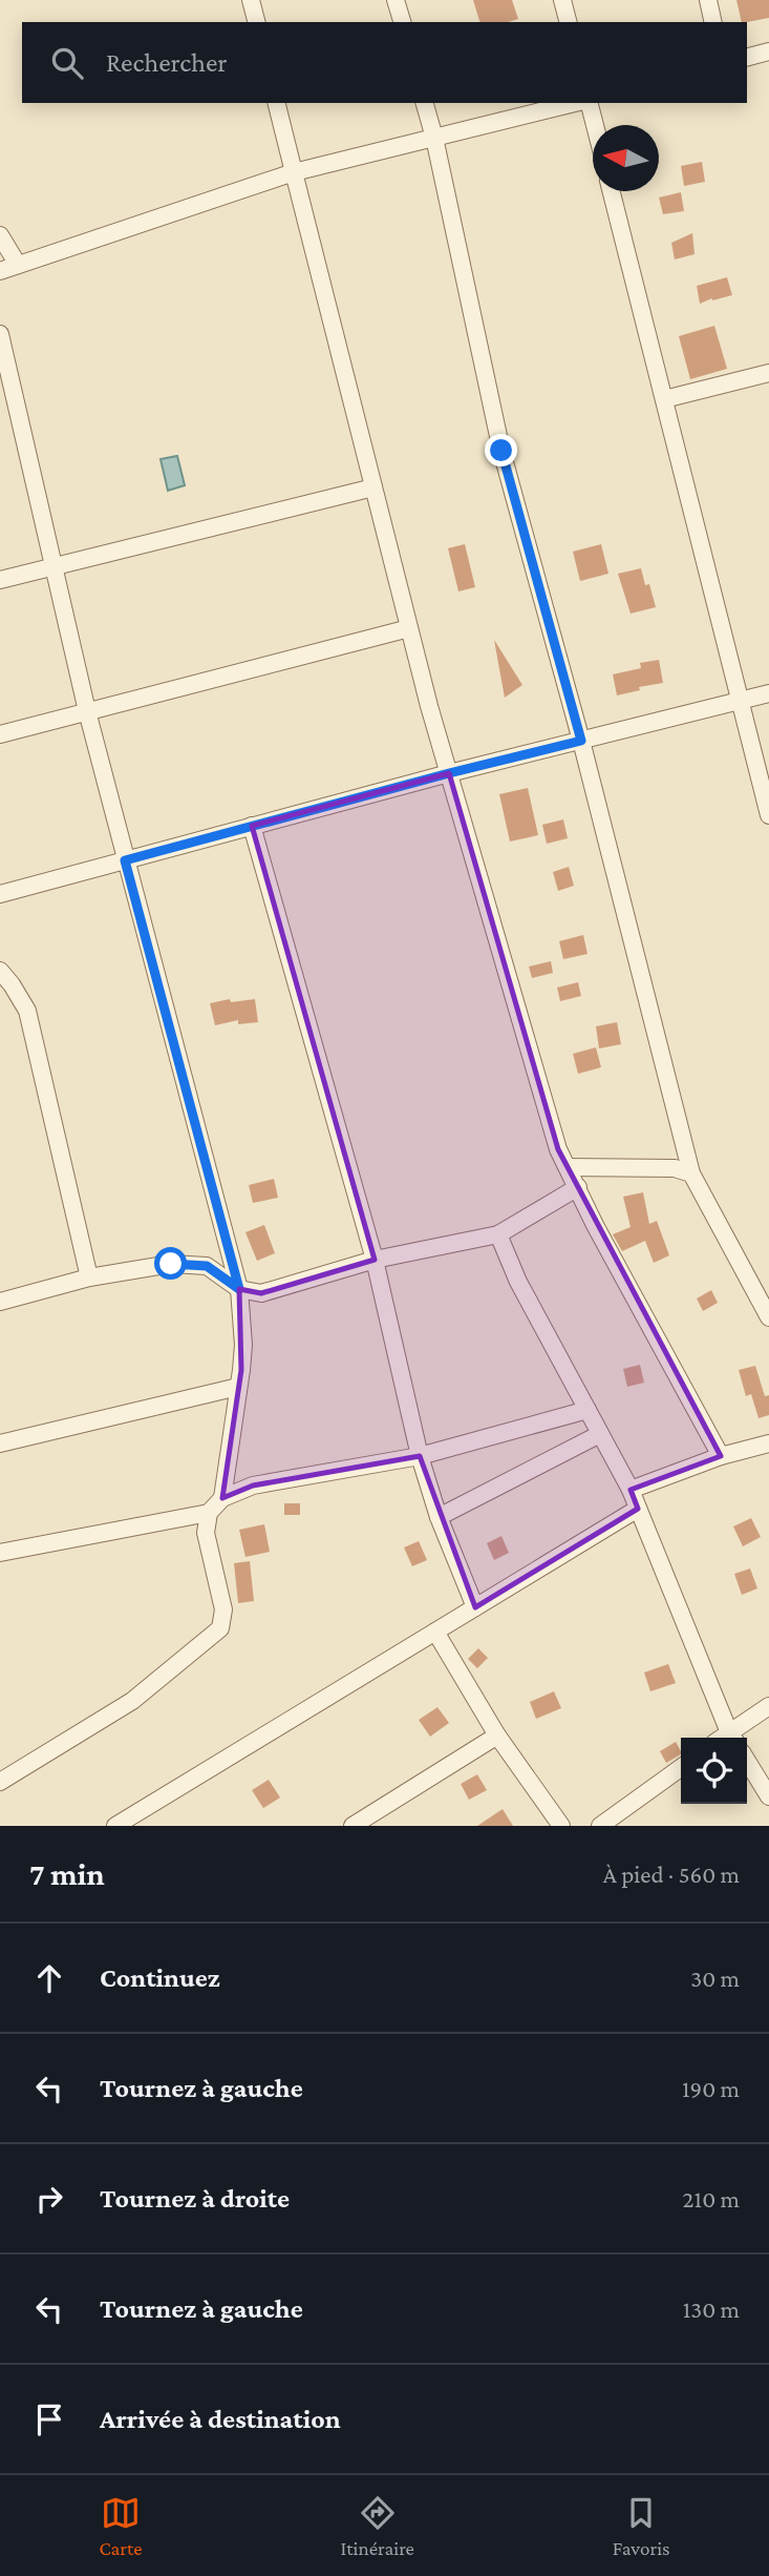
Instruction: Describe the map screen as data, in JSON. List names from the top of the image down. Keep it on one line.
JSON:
{"north":"left","page":{"search":"Rechercher","heading":["7 min","À pied · 560 m"],"list":[["Continuez","30 m"],["Tournez à gauche","190 m"],["Tournez à droite","210 m"],["Tournez à gauche","130 m"],"Arrivée à destination"],"nav":["Carte","Itinéraire","Favoris"]}}
